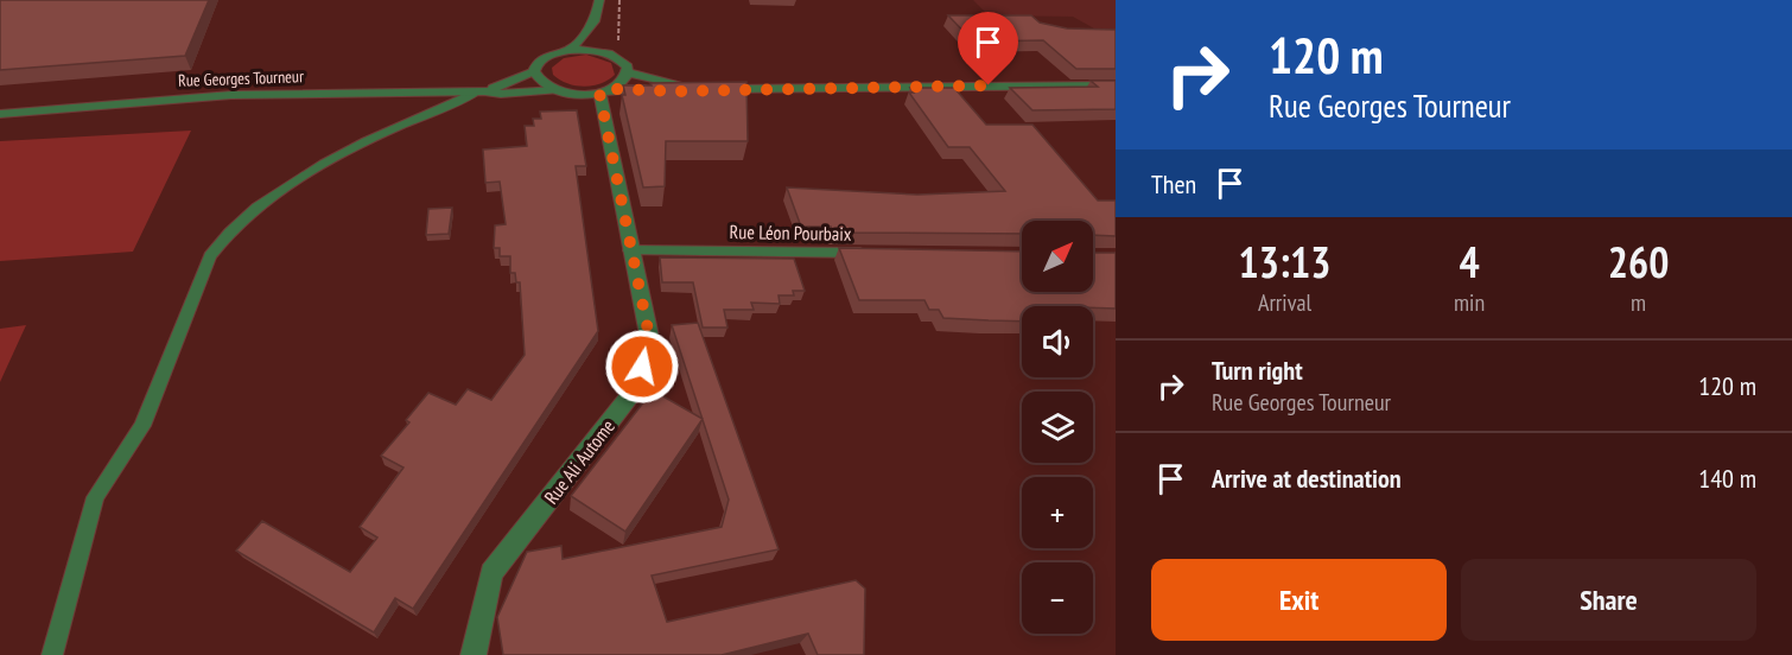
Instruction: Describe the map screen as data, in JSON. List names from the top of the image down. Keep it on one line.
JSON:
{"streets":{"street":["Rue Georges Tourneur","Rue Léon Pourbaix","Rue Ali Autome"]},"crossings":[["Rue Georges Tourneur","Rue Ali Autome"],["Rue Léon Pourbaix","Rue Ali Autome"]],"north":"top right","page":{"turn":["120 m","Rue Georges Tourneur"],"then":"Then","eta":["13:13","Arrival","4","min","260","m"],"map_buttons":["+","−"],"list":[{"name":"Turn right","note":"Rue Georges Tourneur","value":"120 m"},{"name":"Arrive at destination","value":"140 m"}],"buttons":["Exit","Share"]}}
